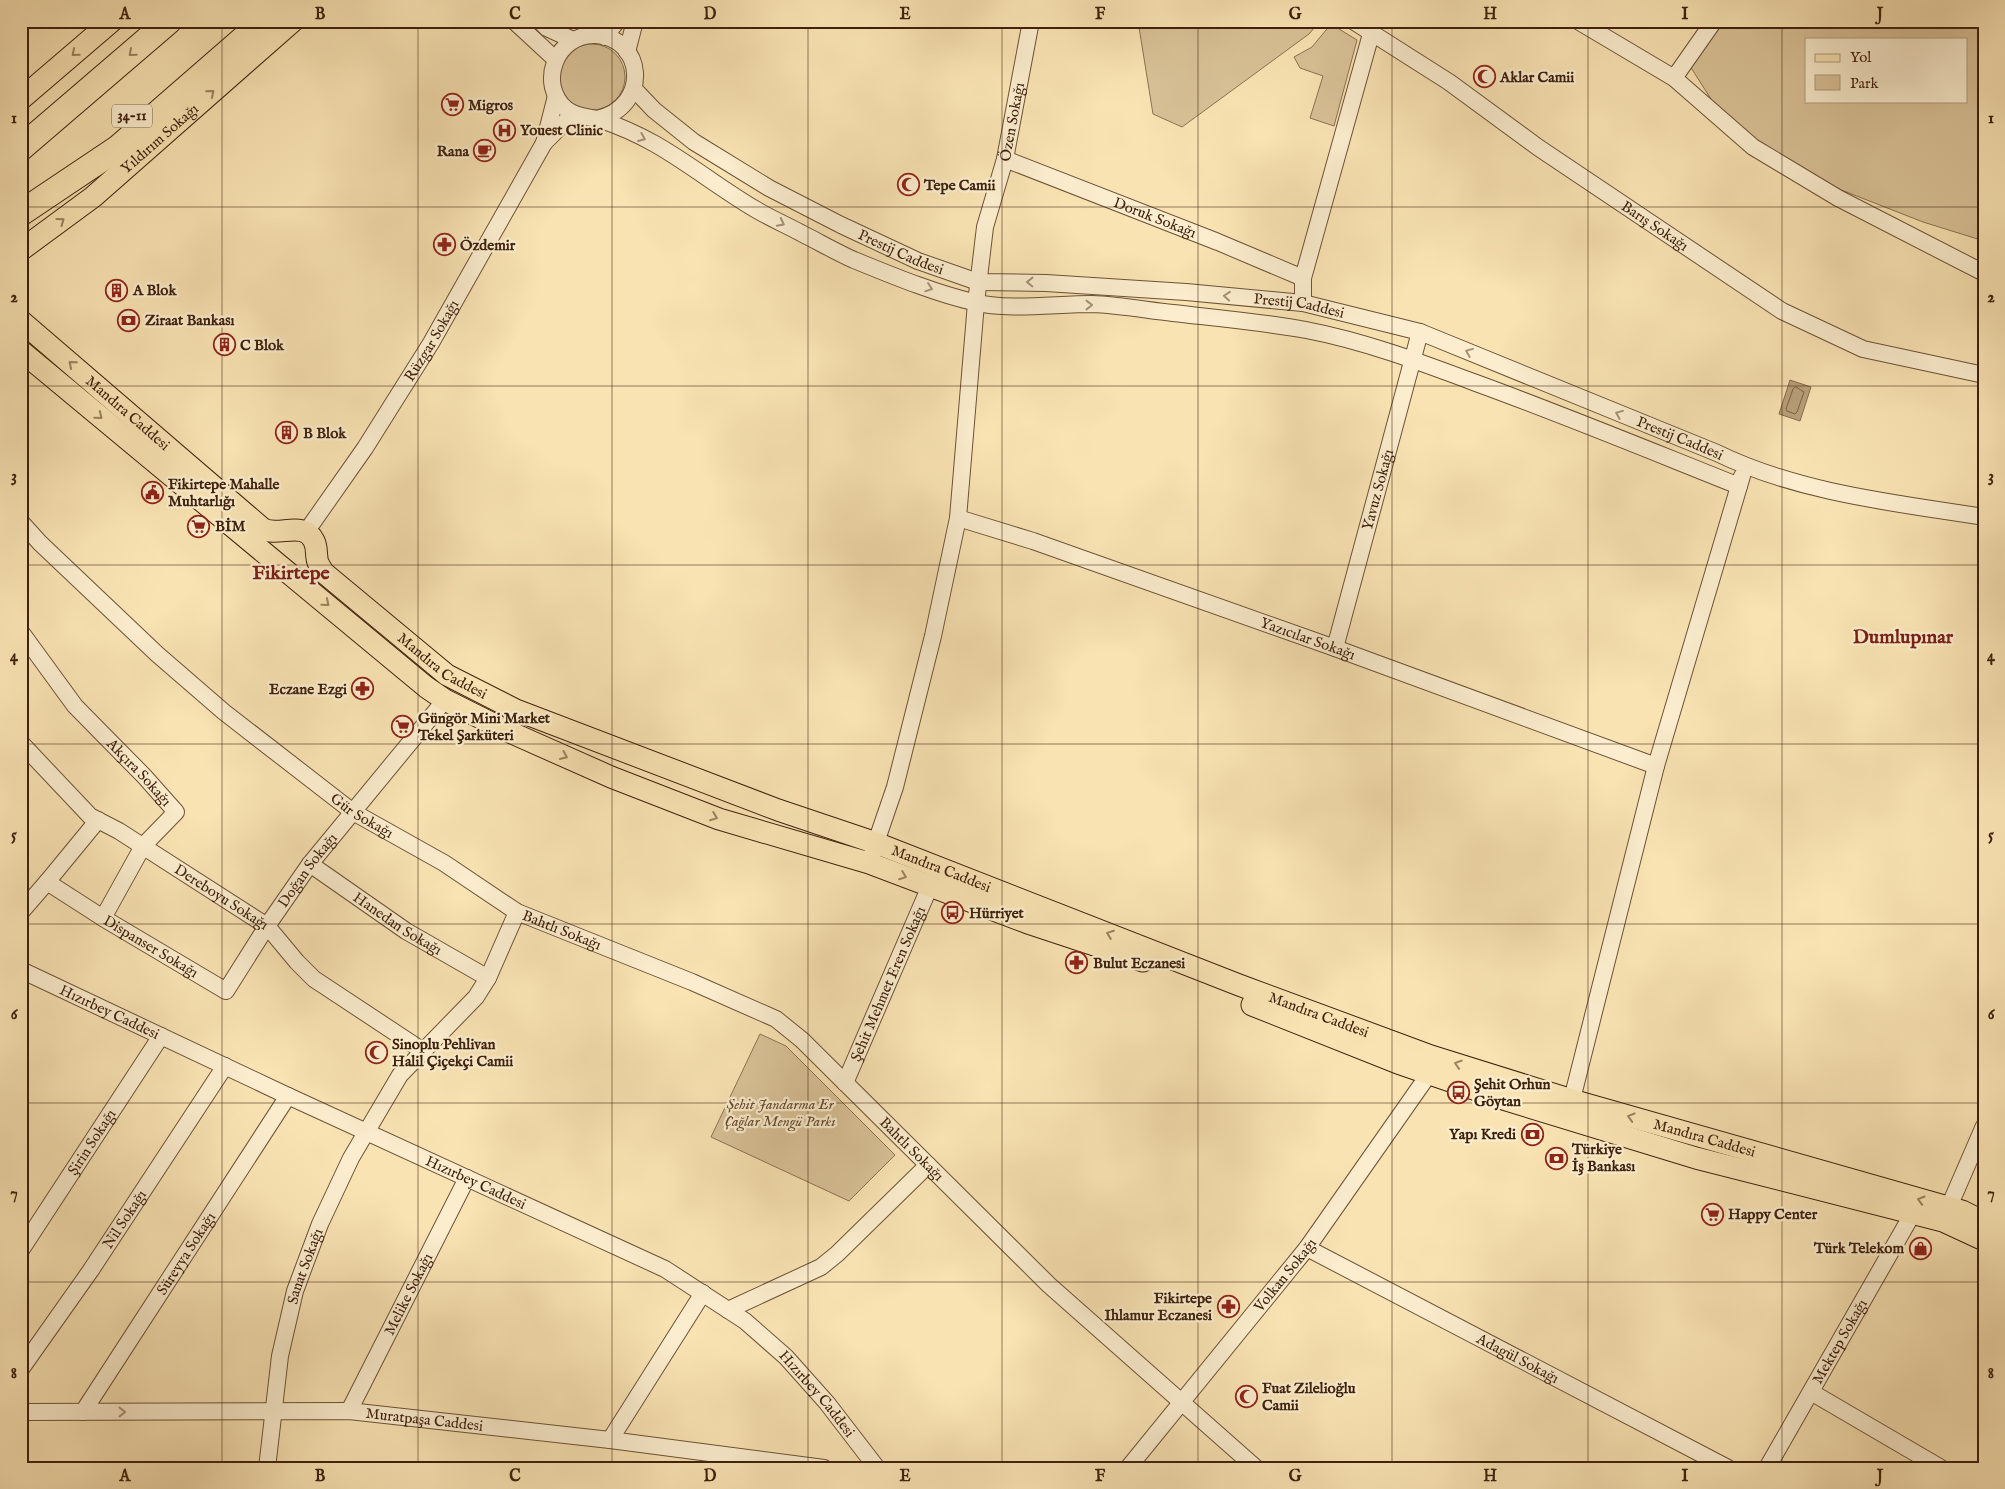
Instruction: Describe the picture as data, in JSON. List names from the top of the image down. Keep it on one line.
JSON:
{"streets":{"highway":["34-11"],"main road":["Yıldırım Sokağı","Mandıra Caddesi"],"street":["Özen Sokağı","Doruk Sokağı","Barış Sokağı","Prestij Caddesi","Rüzgar Sokağı","Yavuz Sokağı","Yazıcılar Sokağı","Akçıra Sokağı","Gür Sokağı","Doğan Sokağı","Dereboyu Sokağı","Hanedan Sokağı","Bahtlı Sokağı","Dispanser Sokağı","Şehit Mehmet Eren Sokağı","Hızırbey Caddesi","Şirin Sokağı","Nil Sokağı","Süreyya Sokağı","Sanat Sokağı","Volkan Sokağı","Melike Sokağı","Mektep Sokağı","Adagül Sokağı","Muratpaşa Caddesi"]},"crossings":[["Özen Sokağı","Doruk Sokağı"],["Özen Sokağı","Prestij Caddesi"],["Özen Sokağı","Mandıra Caddesi"],["Özen Sokağı","Yazıcılar Sokağı"],["Prestij Caddesi","Yavuz Sokağı"],["Rüzgar Sokağı","Mandıra Caddesi"],["Mandıra Caddesi","Doğan Sokağı"],["Mandıra Caddesi","Şehit Mehmet Eren Sokağı"],["Mandıra Caddesi","Volkan Sokağı"],["Mandıra Caddesi","Mektep Sokağı"],["Yavuz Sokağı","Yazıcılar Sokağı"],["Akçıra Sokağı","Dereboyu Sokağı"],["Akçıra Sokağı","Dispanser Sokağı"],["Gür Sokağı","Doğan Sokağı"],["Gür Sokağı","Bahtlı Sokağı"],["Doğan Sokağı","Dereboyu Sokağı"],["Doğan Sokağı","Hanedan Sokağı"],["Doğan Sokağı","Dispanser Sokağı"],["Dereboyu Sokağı","Dispanser Sokağı"],["Bahtlı Sokağı","Şehit Mehmet Eren Sokağı"],["Bahtlı Sokağı","Volkan Sokağı"],["Hızırbey Caddesi","Şirin Sokağı"],["Hızırbey Caddesi","Nil Sokağı"],["Hızırbey Caddesi","Süreyya Sokağı"],["Hızırbey Caddesi","Sanat Sokağı"],["Hızırbey Caddesi","Melike Sokağı"],["Süreyya Sokağı","Muratpaşa Caddesi"],["Sanat Sokağı","Muratpaşa Caddesi"],["Volkan Sokağı","Adagül Sokağı"],["Melike Sokağı","Muratpaşa Caddesi"]],"districts":["Fikirtepe","Dumlupınar"],"parks":["Şehit Jandarma Er Çağlar Mengü Parkı"],"places":{"mosque":["Aklar Camii","Tepe Camii","Sinoplu Pehlivan Halil Çiçekçi Camii","Fuat Zilelioğlu Camii"],"supermarket":["Migros","BİM","Güngör Mini Market Tekel Şarküteri","Happy Center"],"hospital":["Youest Clinic"],"cafe":["Rana"],"pharmacy":["Özdemir","Eczane Ezgi","Bulut Eczanesi","Fikirtepe Ihlamur Eczanesi"],"building":["A Blok","C Blok","B Blok"],"bank":["Ziraat Bankası","Yapı Kredi","Türkiye İş Bankası"],"public building":["Fikirtepe Mahalle Muhtarlığı"],"bus stop":["Hürriyet","Şehit Orhun Göytan"],"shop":["Türk Telekom"]},"legend":["Yol","Park"],"grid":{"columns":["A","B","C","D","E","F","G","H","I","J"],"rows":["1","2","3","4","5","6","7","8"]}}
